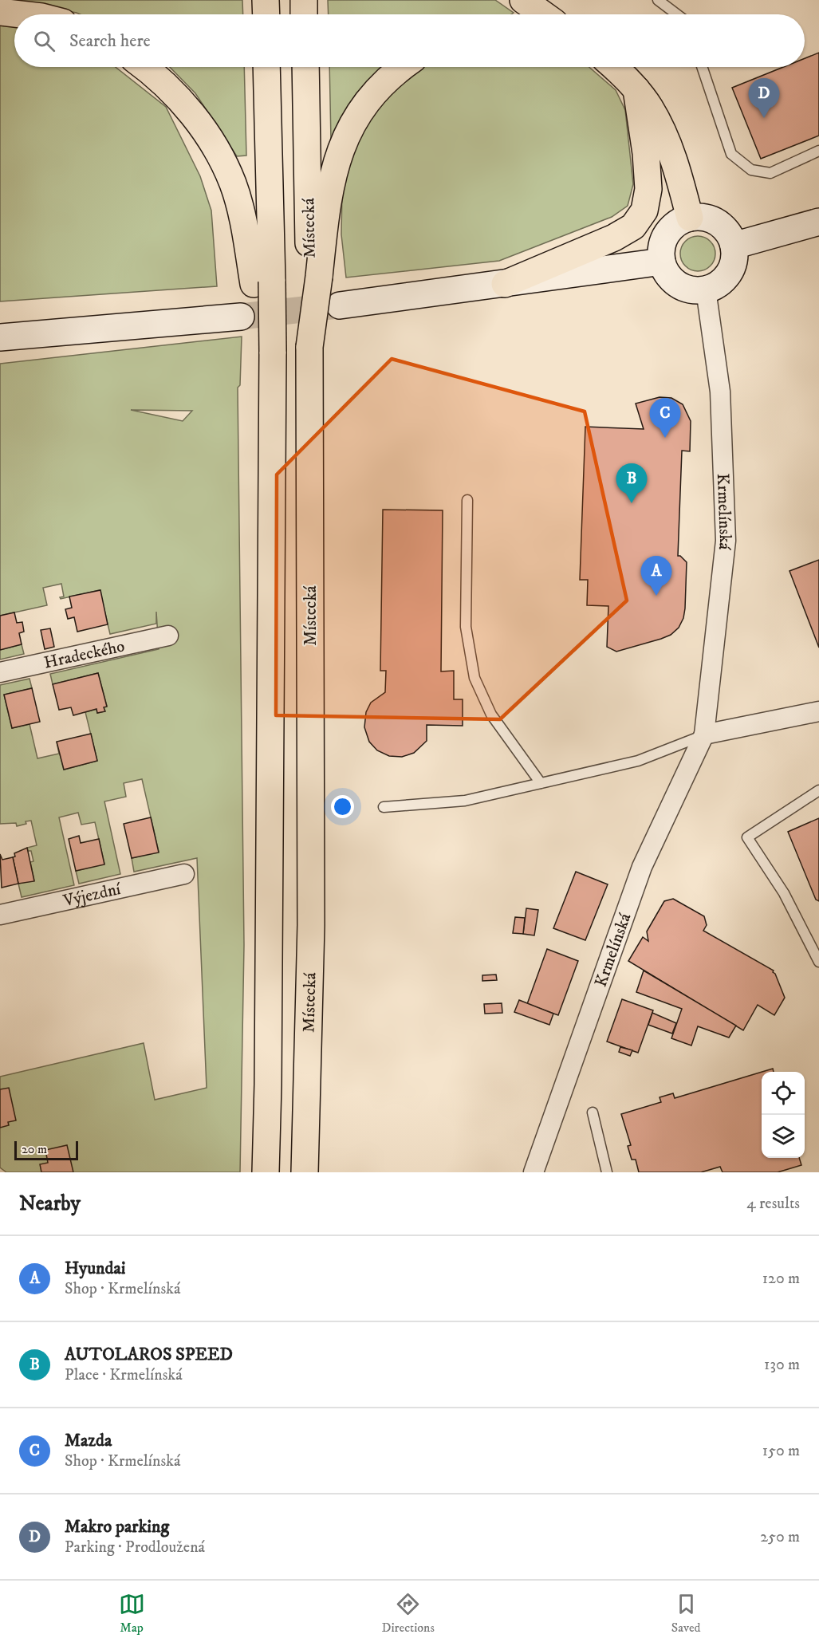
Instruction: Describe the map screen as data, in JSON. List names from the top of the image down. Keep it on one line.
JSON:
{"streets":{"highway":["Místecká"],"street":["Krmelínská","Hradeckého","Výjezdní"]},"scale_bar":"20 m","page":{"search":"Search here","pins":["D","C","B","A"],"scale":"20 m","heading":["Nearby","4 results"],"list":[{"mark":"A","name":"Hyundai","note":"Shop · Krmelínská","value":"120 m"},{"mark":"B","name":"AUTOLAROS SPEED","note":"Place · Krmelínská","value":"130 m"},{"mark":"C","name":"Mazda","note":"Shop · Krmelínská","value":"150 m"},{"mark":"D","name":"Makro parking","note":"Parking · Prodloužená","value":"250 m"}],"nav":["Map","Directions","Saved"]}}
